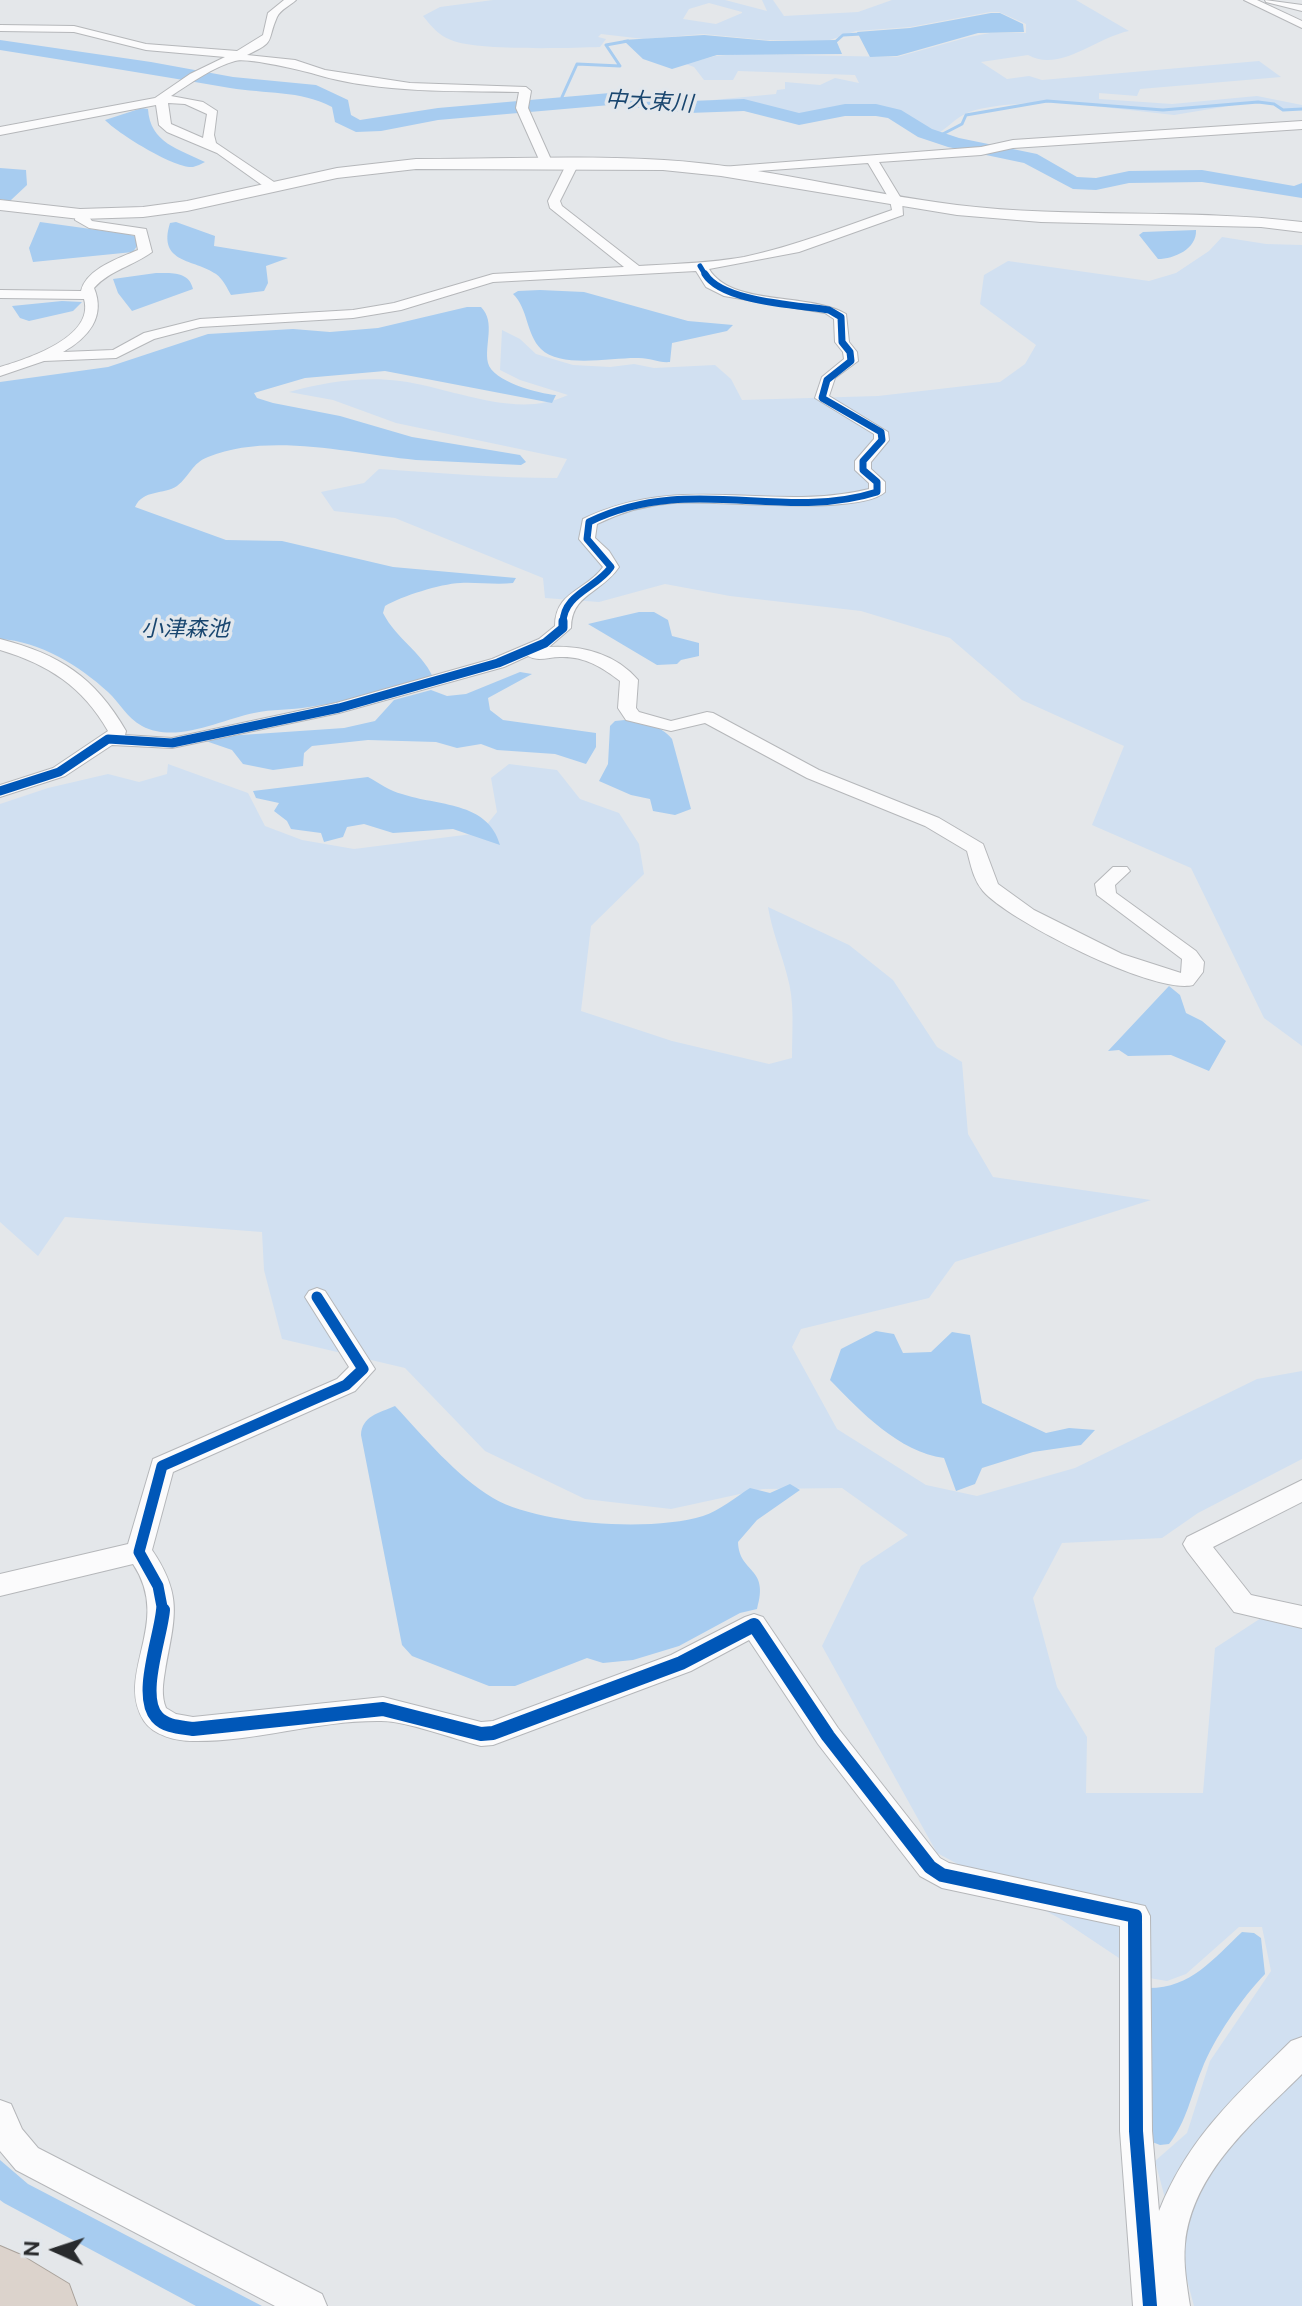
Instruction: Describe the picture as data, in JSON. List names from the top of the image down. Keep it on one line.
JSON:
{"water":["中大束川","小津森池"],"north":"left"}
